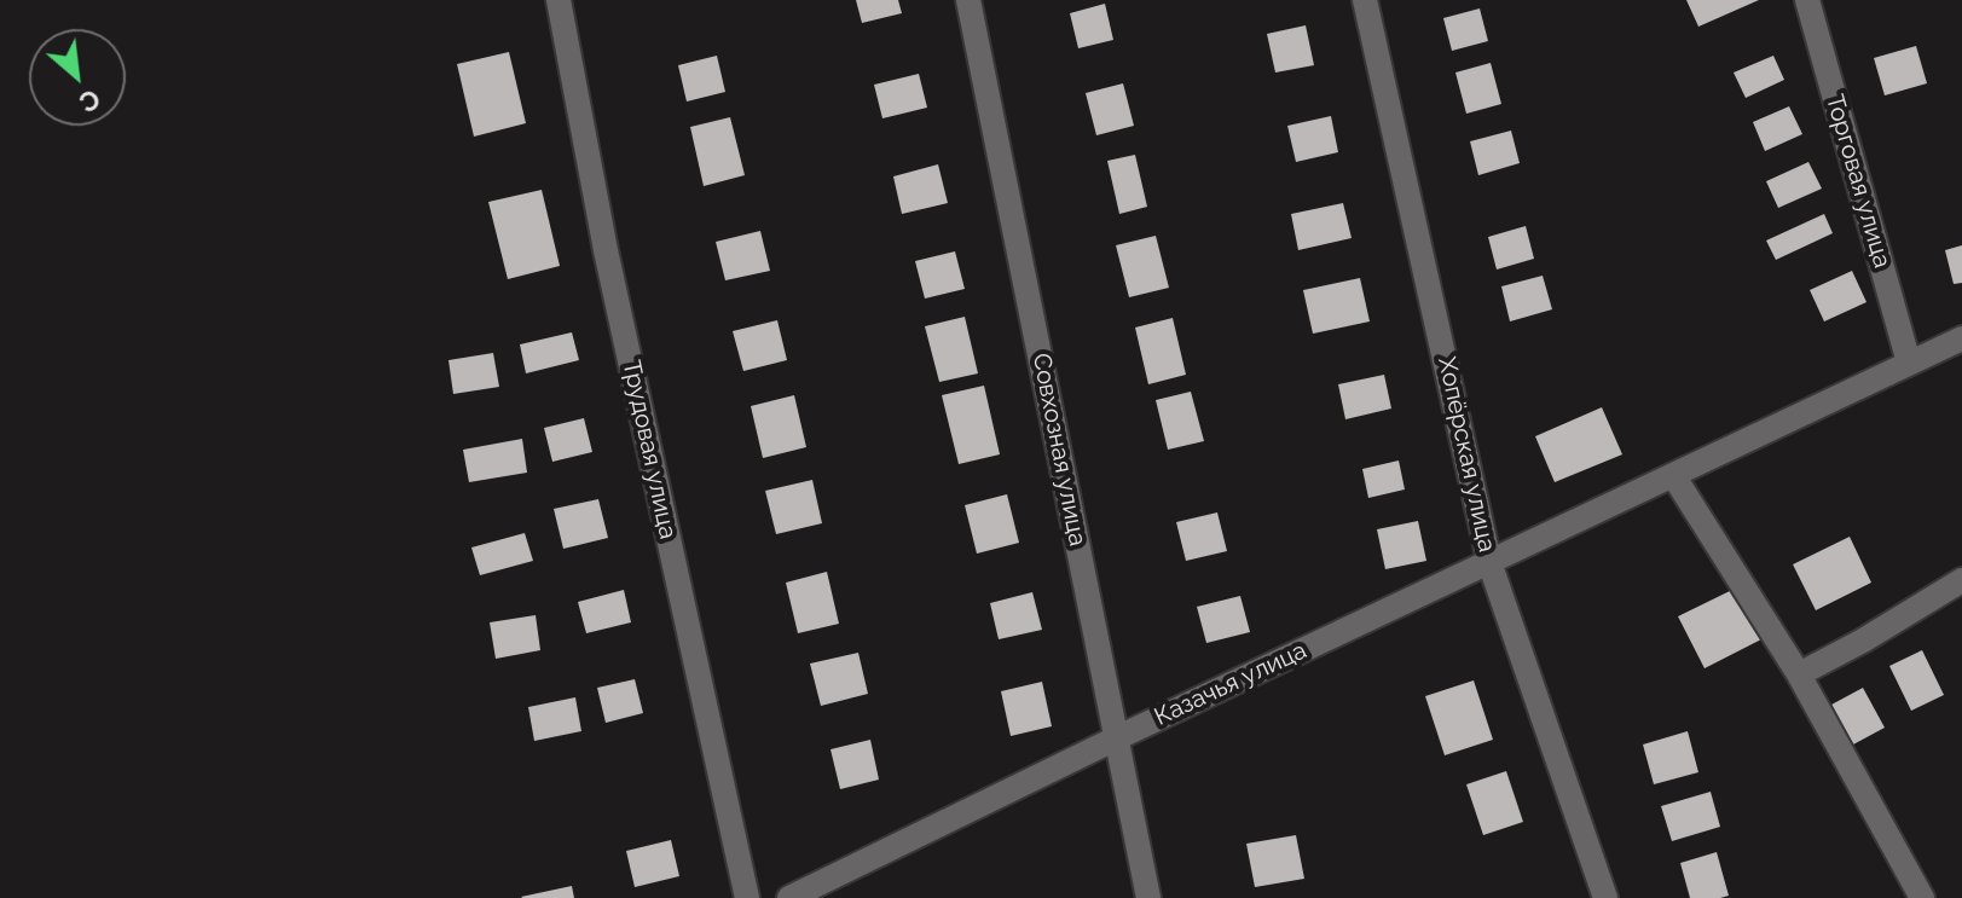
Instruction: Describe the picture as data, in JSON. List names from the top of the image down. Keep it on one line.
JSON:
{"streets":{"street":["Торговая улица","Трудовая улица","Совхозная улица","Хопёрская улица","Казачья улица"]},"crossings":[["Торговая улица","Казачья улица"],["Совхозная улица","Казачья улица"],["Хопёрская улица","Казачья улица"]],"north":"bottom right"}
